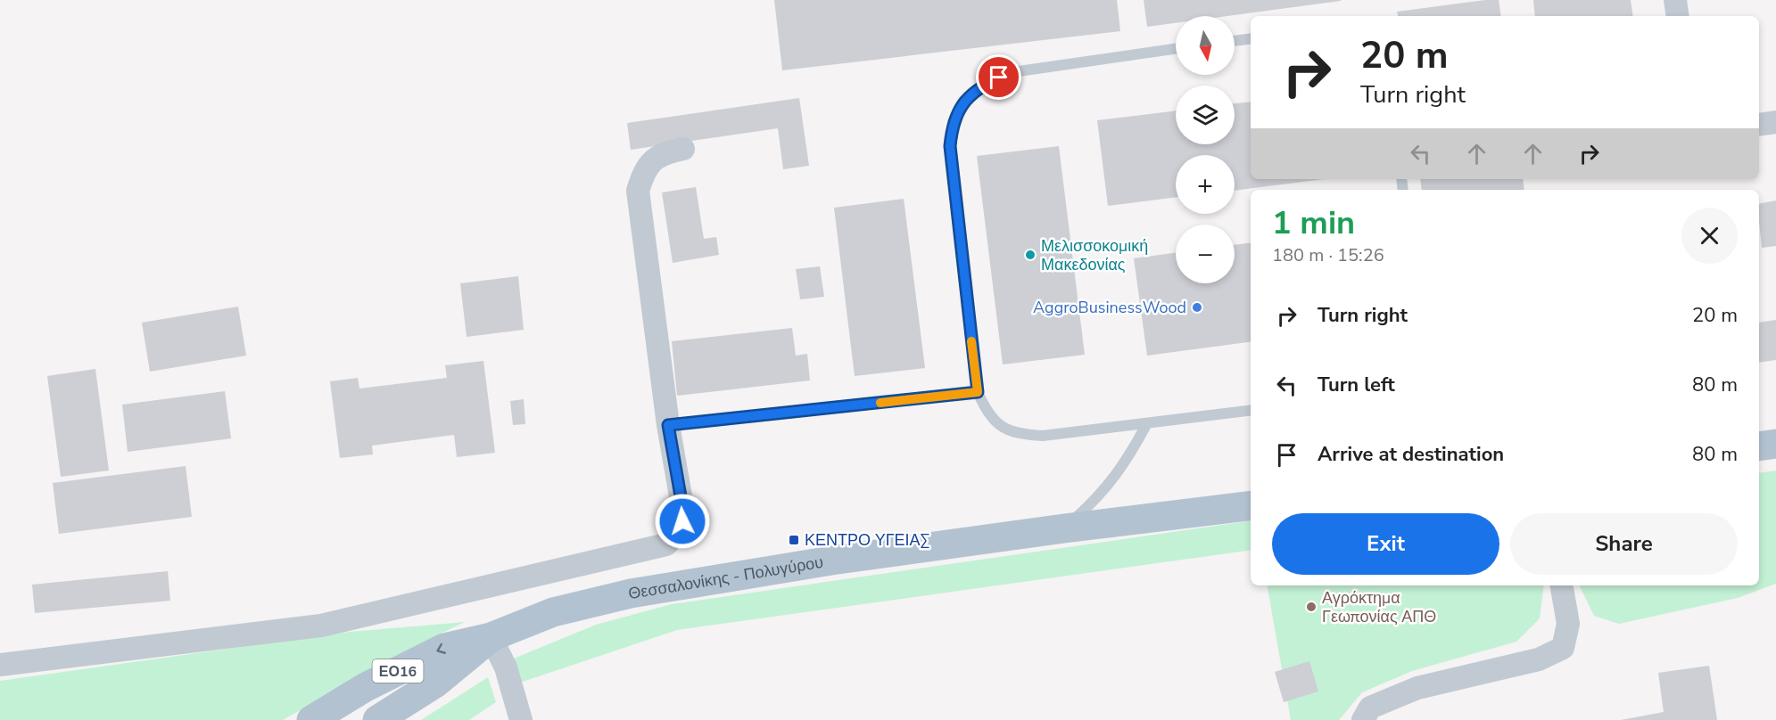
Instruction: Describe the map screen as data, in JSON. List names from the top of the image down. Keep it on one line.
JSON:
{"streets":{"main road":["Θεσσαλονίκης - Πολυγύρου","ΕΟ16"]},"places":{"other":["Μελισσοκομική Μακεδονίας","AggroBusinessWood","Αγρόκτημα Γεωπονίας ΑΠΘ"],"transit":["ΚΕΝΤΡΟ ΥΓΕΙΑΣ"]},"north":"bottom","page":{"map_buttons":["+","−"],"turn":["20 m","Turn right"],"heading":["1 min","180 m · 15:26"],"list":[{"name":"Turn right","value":"20 m"},{"name":"Turn left","value":"80 m"},{"name":"Arrive at destination","value":"80 m"}],"buttons":["Exit","Share"]}}
